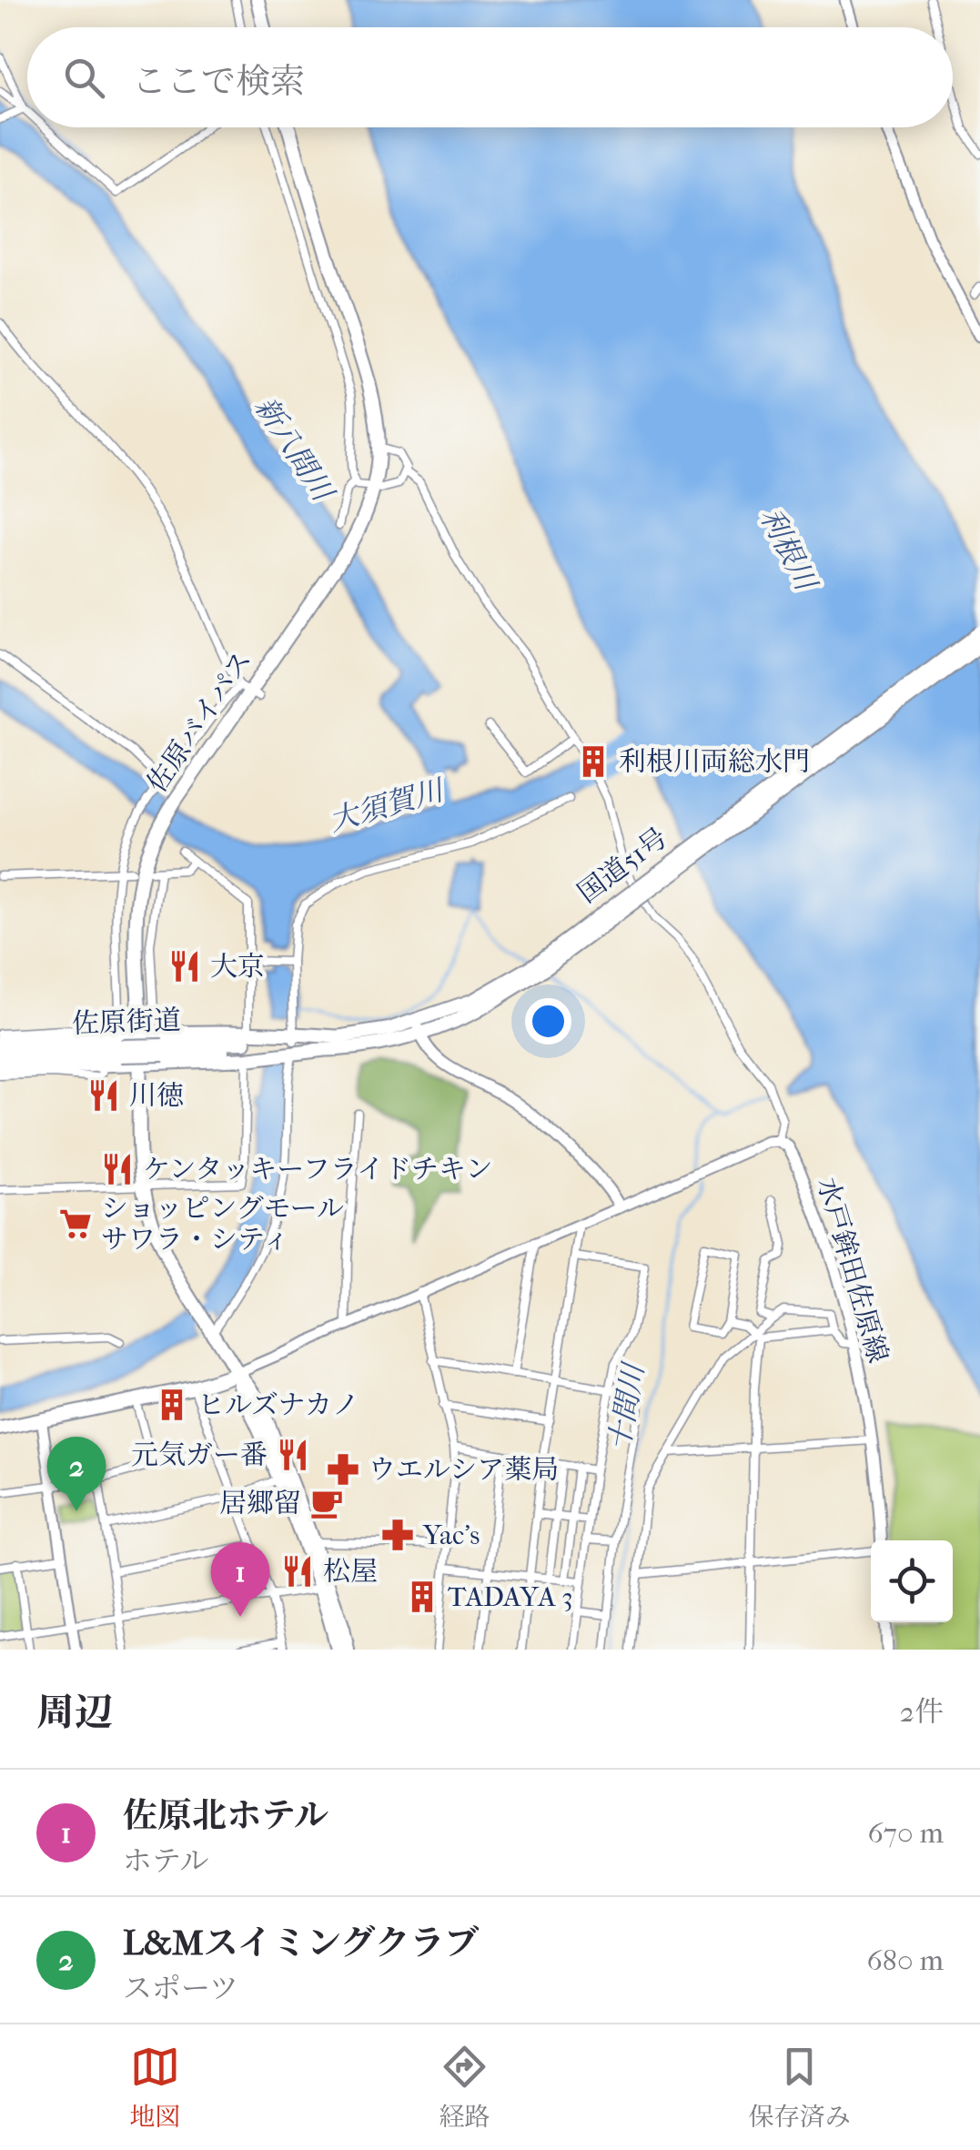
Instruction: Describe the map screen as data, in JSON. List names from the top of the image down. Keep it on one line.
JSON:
{"streets":{"highway":["佐原バイパス","国道51号","佐原街道"],"main road":["水戸鉾田佐原線"]},"water":["新八間川","利根川","大須賀川","十間川"],"places":{"building":["利根川両総水門","ヒルズナカノ","TADAYA 3"],"restaurant":["大京","川徳","ケンタッキーフライドチキン","元気ガー番","松屋"],"supermarket":["ショッピングモール サワラ・シティ"],"pharmacy":["ウエルシア薬局","Yac's"],"cafe":["居郷留"]},"page":{"search":"ここで検索","pins":["2","1"],"heading":["周辺","2件"],"list":[{"mark":"1","name":"佐原北ホテル","note":"ホテル","value":"670 m"},{"mark":"2","name":"L&Mスイミングクラブ","note":"スポーツ","value":"680 m"}],"nav":["地図","経路","保存済み"]}}
